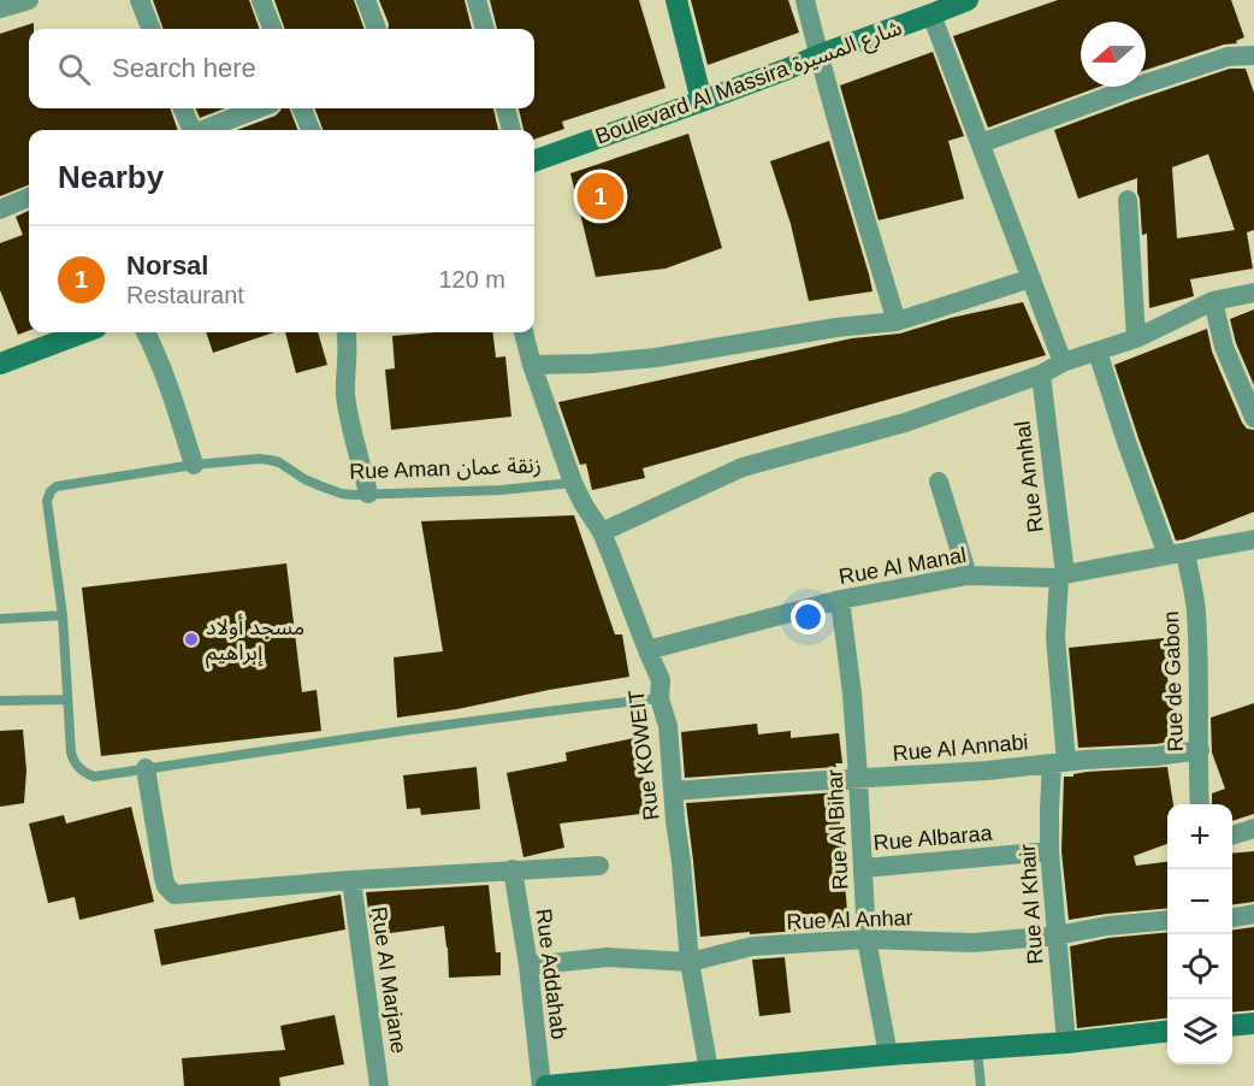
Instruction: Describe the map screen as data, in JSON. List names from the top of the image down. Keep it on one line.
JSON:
{"streets":{"street":["Boulevard Al Massira شارع المسيرة","Rue Annhal","Rue Al Manal","Rue de Gabon","Rue Al Annabi","Rue KOWEIT","Rue Al Bihar","Rue Albaraa","Rue Al Khair","Rue Al Anhar","Rue Addahab","Rue Al Marjane"],"lane":["Rue Aman زنقة عمان"]},"crossings":[["Rue Aman زنقة عمان","Rue KOWEIT"],["Rue Annhal","Rue Al Manal"],["Rue Annhal","Rue Al Annabi"],["Rue Annhal","Rue Al Khair"],["Rue Al Manal","Rue de Gabon"],["Rue Al Manal","Rue KOWEIT"],["Rue Al Manal","Rue Al Bihar"],["Rue de Gabon","Rue Al Annabi"],["Rue Al Annabi","Rue KOWEIT"],["Rue Al Annabi","Rue Al Bihar"],["Rue Al Annabi","Rue Al Khair"],["Rue KOWEIT","Rue Al Anhar"],["Rue Al Bihar","Rue Albaraa"],["Rue Al Bihar","Rue Al Anhar"],["Rue Albaraa","Rue Al Khair"],["Rue Al Khair","Rue Al Anhar"],["Rue Al Anhar","Rue Addahab"]],"places":["مسجد أولاد إبراهيم"],"north":"left","page":{"search":"Search here","heading":"Nearby","pins":"1","list":[{"mark":"1","name":"Norsal","note":"Restaurant","value":"120 m"}],"map_buttons":["+","−"]}}
